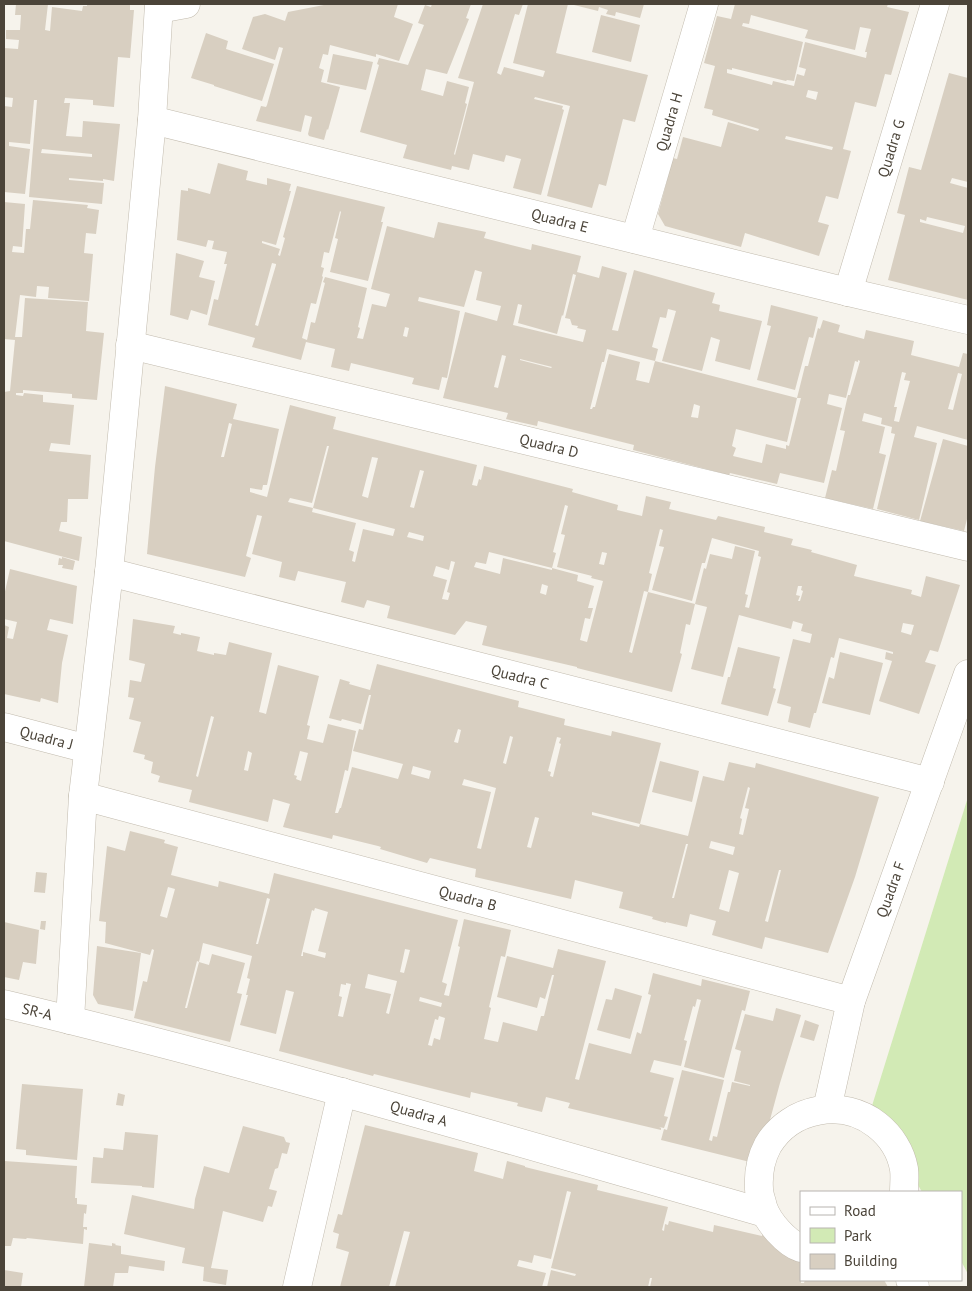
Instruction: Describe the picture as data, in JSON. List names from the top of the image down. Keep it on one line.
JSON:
{"streets":{"street":["Quadra H","Quadra G","Quadra E","Quadra D","Quadra C","Quadra J","Quadra F","Quadra B","SR-A","Quadra A"]},"crossings":[["Quadra H","Quadra E"],["Quadra G","Quadra E"],["Quadra C","Quadra F"],["Quadra F","Quadra B"],["SR-A","Quadra A"]],"legend":["Road","Park","Building"]}
